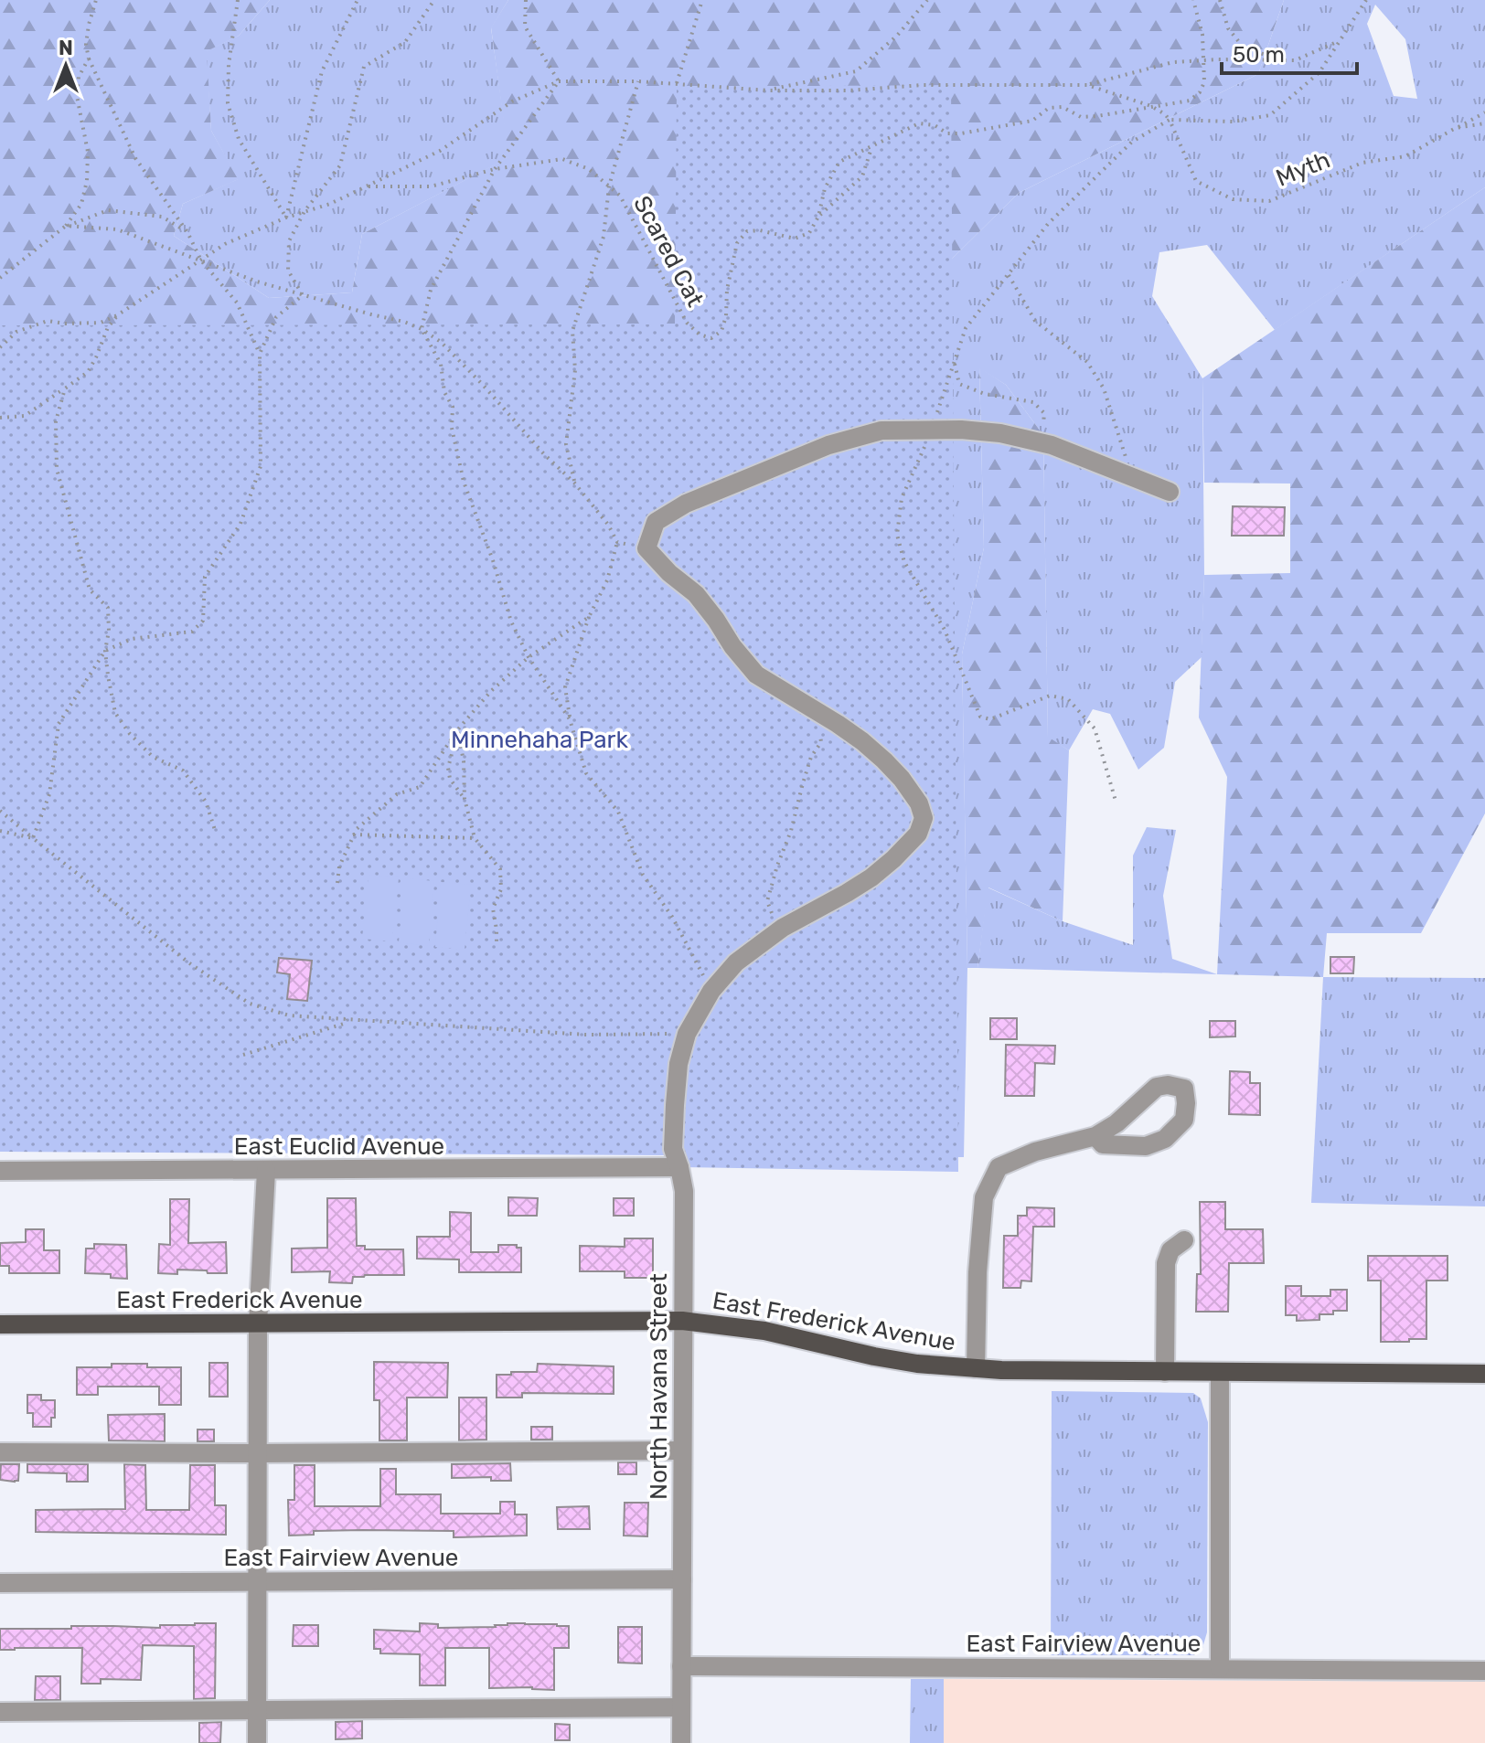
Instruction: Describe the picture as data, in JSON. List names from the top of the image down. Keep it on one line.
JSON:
{"streets":{"main road":["East Frederick Avenue"],"street":["East Euclid Avenue","North Havana Street","East Fairview Avenue"],"path":["Myth","Scared Cat"]},"crossings":[["East Euclid Avenue","North Havana Street"],["East Frederick Avenue","North Havana Street"],["North Havana Street","East Fairview Avenue"]],"parks":["Minnehaha Park"],"scale_bar":"50 m","north":"top"}
